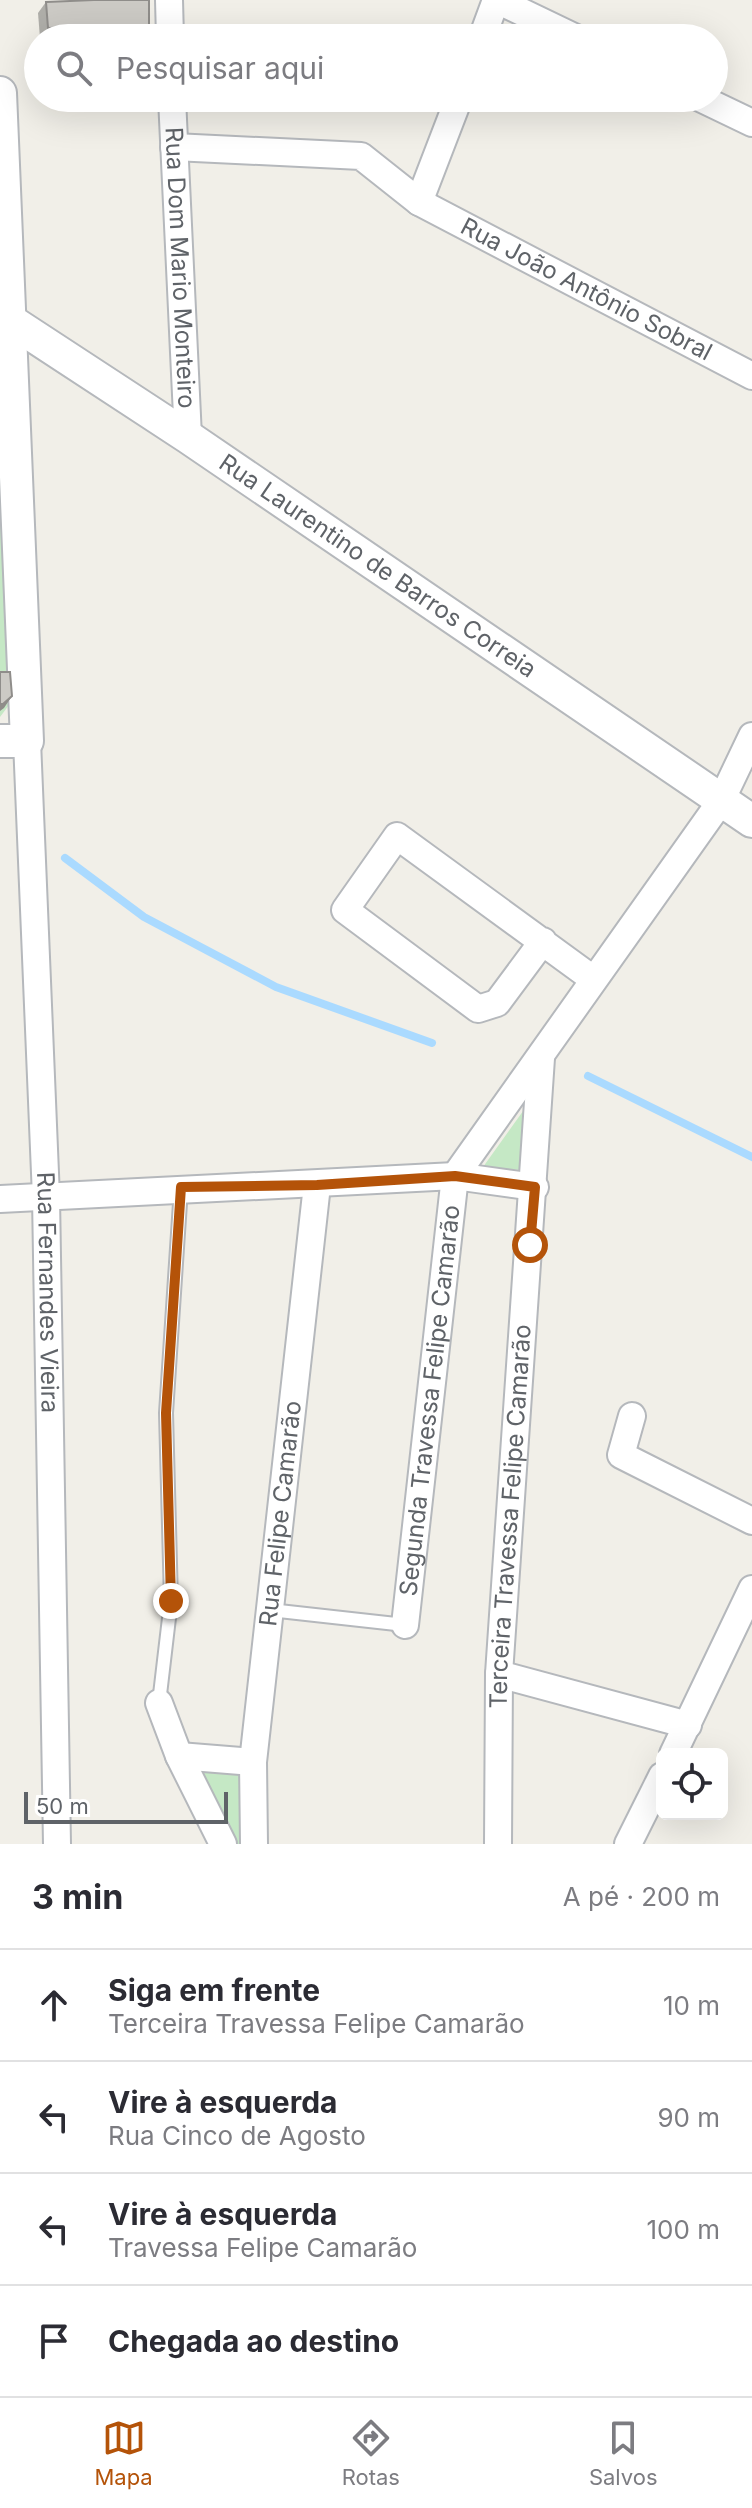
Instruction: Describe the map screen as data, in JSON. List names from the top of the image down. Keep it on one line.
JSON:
{"streets":{"street":["Rua Dom Mario Monteiro","Rua João Antônio Sobral","Rua Laurentino de Barros Correia","Rua Fernandes Vieira","Segunda Travessa Felipe Camarão","Rua Felipe Camarão","Terceira Travessa Felipe Camarão"]},"crossings":[["Rua Dom Mario Monteiro","Rua João Antônio Sobral"],["Rua Dom Mario Monteiro","Rua Laurentino de Barros Correia"]],"scale_bar":"50 m","page":{"search":"Pesquisar aqui","scale":"50 m","heading":["3 min","A pé · 200 m"],"list":[["Siga em frente","Terceira Travessa Felipe Camarão","10 m"],["Vire à esquerda","Rua Cinco de Agosto","90 m"],["Vire à esquerda","Travessa Felipe Camarão","100 m"],"Chegada ao destino"],"nav":["Mapa","Rotas","Salvos"]}}
